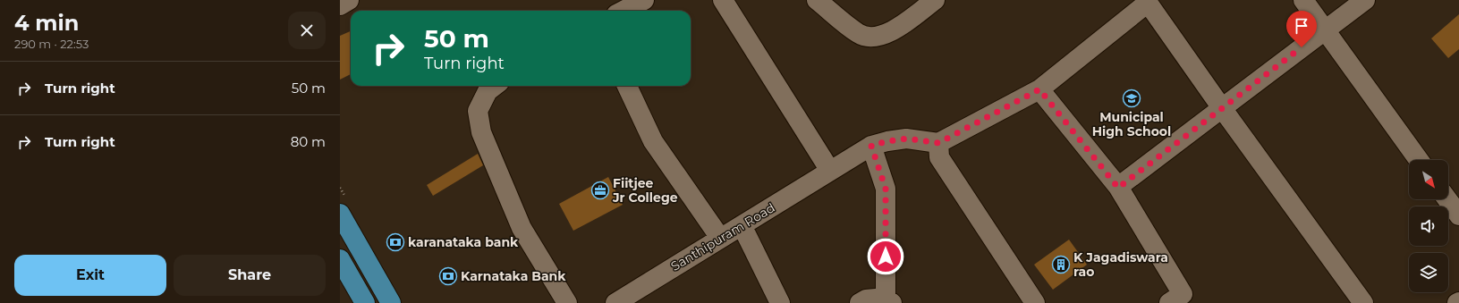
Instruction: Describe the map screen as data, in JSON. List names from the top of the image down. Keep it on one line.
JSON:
{"streets":{"street":["Santhipuram Road"]},"places":{"school or university":["Municipal High School"],"office":["Fiitjee Jr College"],"bank":["karanataka bank","Karnataka Bank"],"building":["K Jagadiswara rao"]},"north":"bottom right","page":{"heading":["4 min","290 m · 22:53"],"turn":["50 m","Turn right"],"list":[{"name":"Turn right","value":"50 m"},{"name":"Turn right","value":"80 m"}],"buttons":["Exit","Share"]}}
